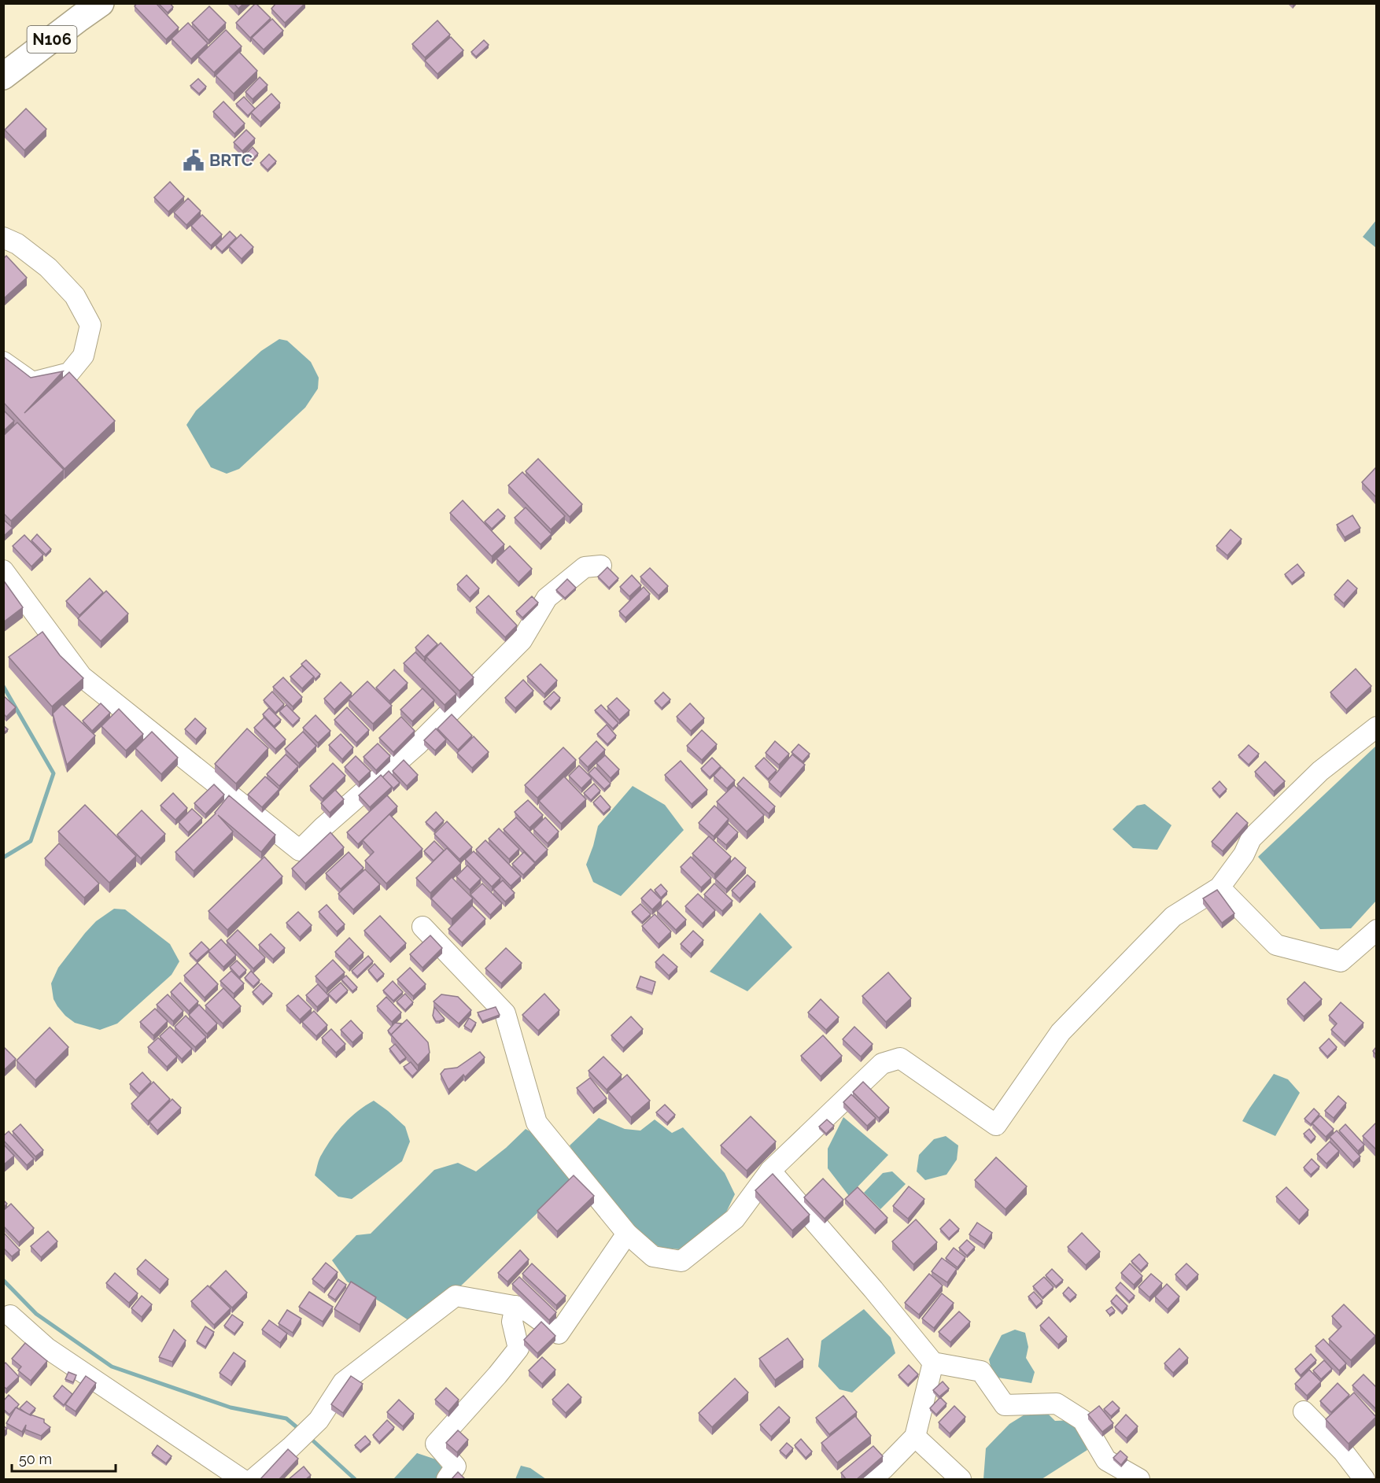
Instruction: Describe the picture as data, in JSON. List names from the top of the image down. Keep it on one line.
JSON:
{"streets":{"highway":["N106"]},"places":{"public building":["BRTC"]},"scale_bar":"50 m"}
